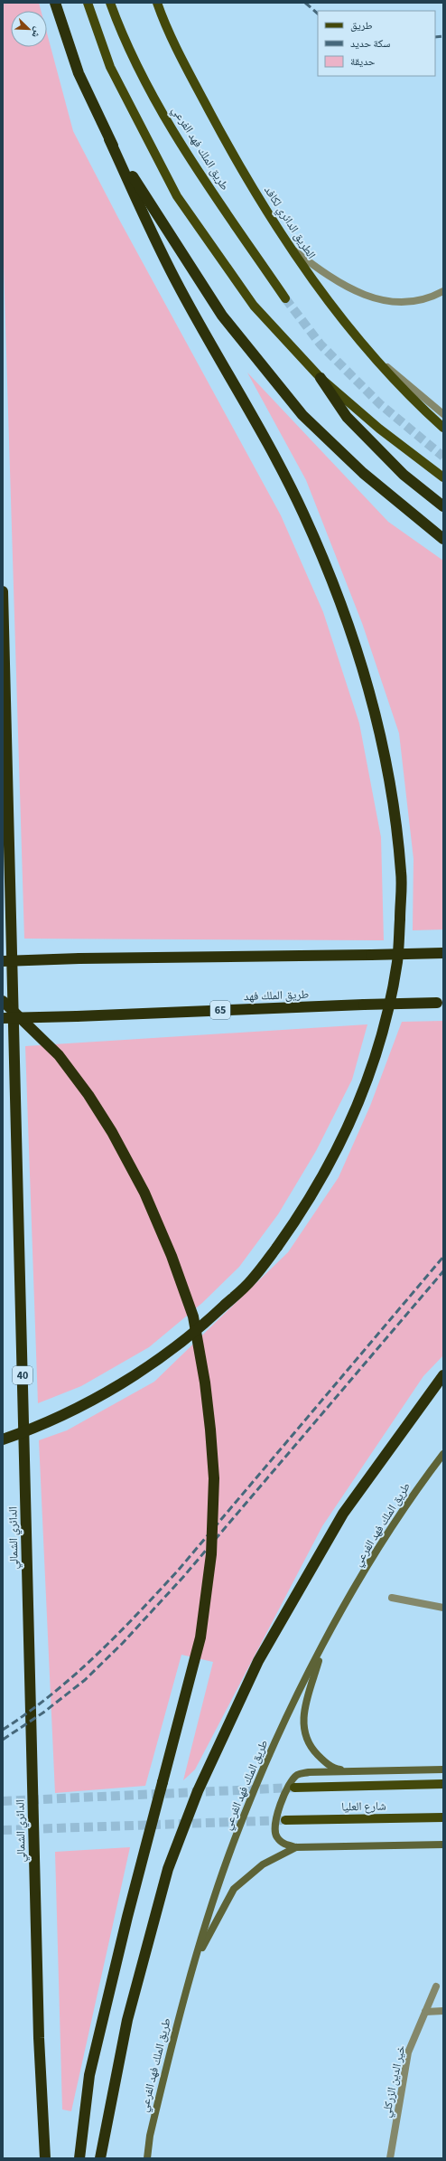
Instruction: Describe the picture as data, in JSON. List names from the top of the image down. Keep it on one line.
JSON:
{"streets":{"highway":["طريق الملك فهد","65","40","الدائري الشمالي"],"main road":["طريق الملك فهد الفرعي","الطريق الدائري لكافد","شارع العليا"],"street":["خير الدين الزركلي"]},"legend":["طريق","سكة حديد","حديقة"],"north":"bottom right"}
